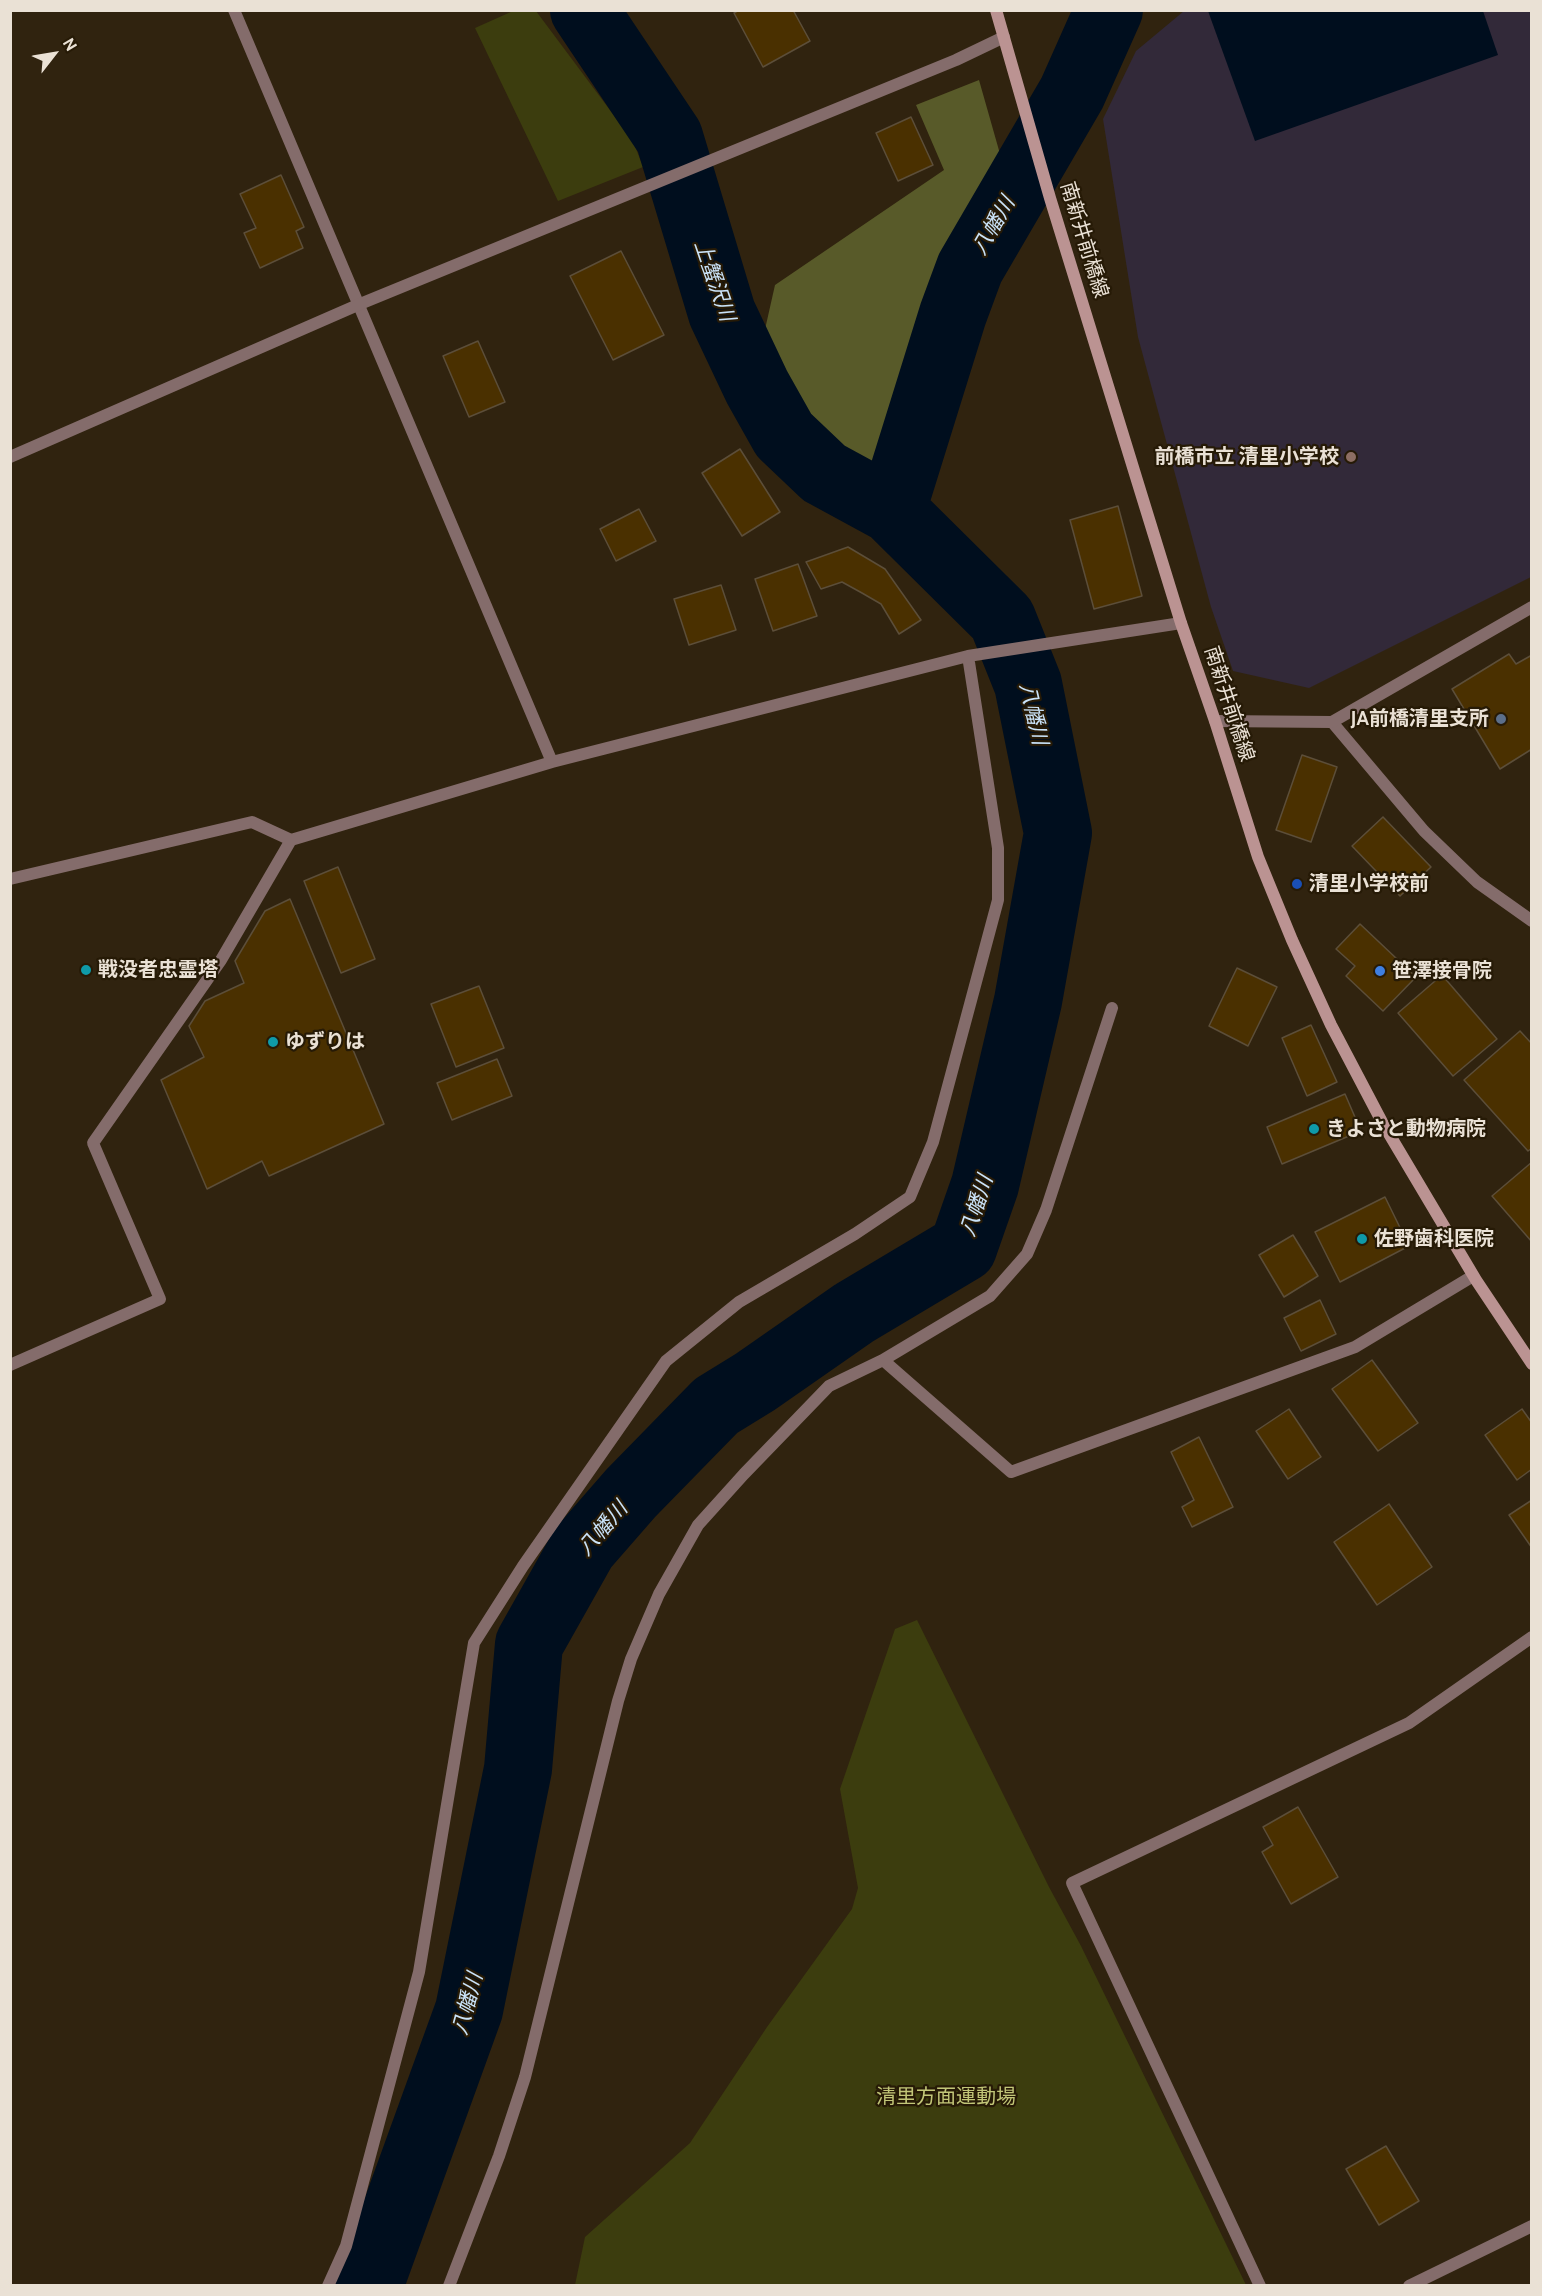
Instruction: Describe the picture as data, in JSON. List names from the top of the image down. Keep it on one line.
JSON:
{"streets":{"main road":["南新井前橋線"]},"water":["八幡川","上蟹沢川"],"parks":["清里方面運動場"],"places":["前橋市立 清里小学校","JA前橋清里支所","清里小学校前","戦没者忠霊塔","笹澤接骨院","ゆずりは","きよさと動物病院","佐野歯科医院"],"north":"top right"}
